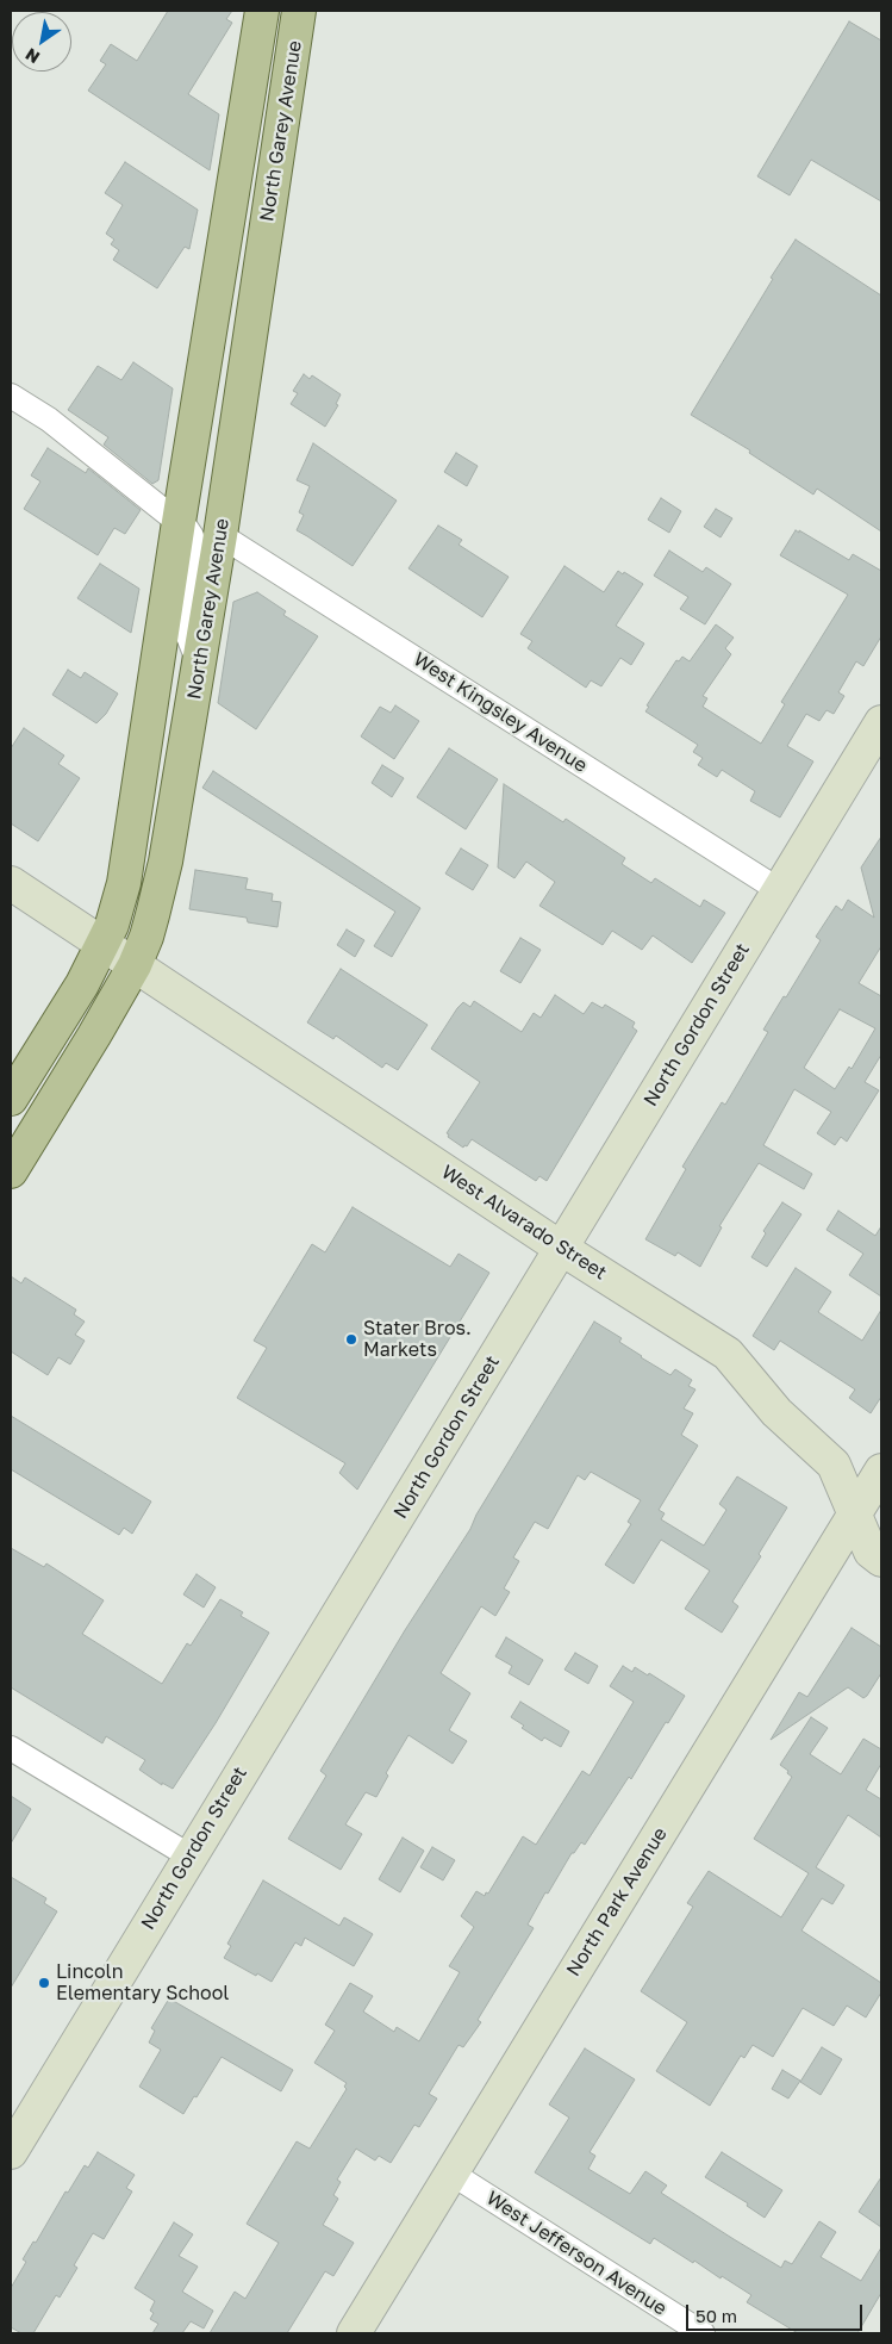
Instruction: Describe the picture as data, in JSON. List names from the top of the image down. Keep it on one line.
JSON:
{"streets":{"main road":["North Garey Avenue"],"street":["West Kingsley Avenue","North Gordon Street","West Alvarado Street","North Park Avenue","West Jefferson Avenue"]},"crossings":[["North Garey Avenue","West Kingsley Avenue"],["North Garey Avenue","West Alvarado Street"],["West Kingsley Avenue","North Gordon Street"],["North Gordon Street","West Alvarado Street"],["West Alvarado Street","North Park Avenue"],["North Park Avenue","West Jefferson Avenue"]],"places":["Stater Bros. Markets","Lincoln Elementary School"],"scale_bar":"50 m","north":"bottom left"}
